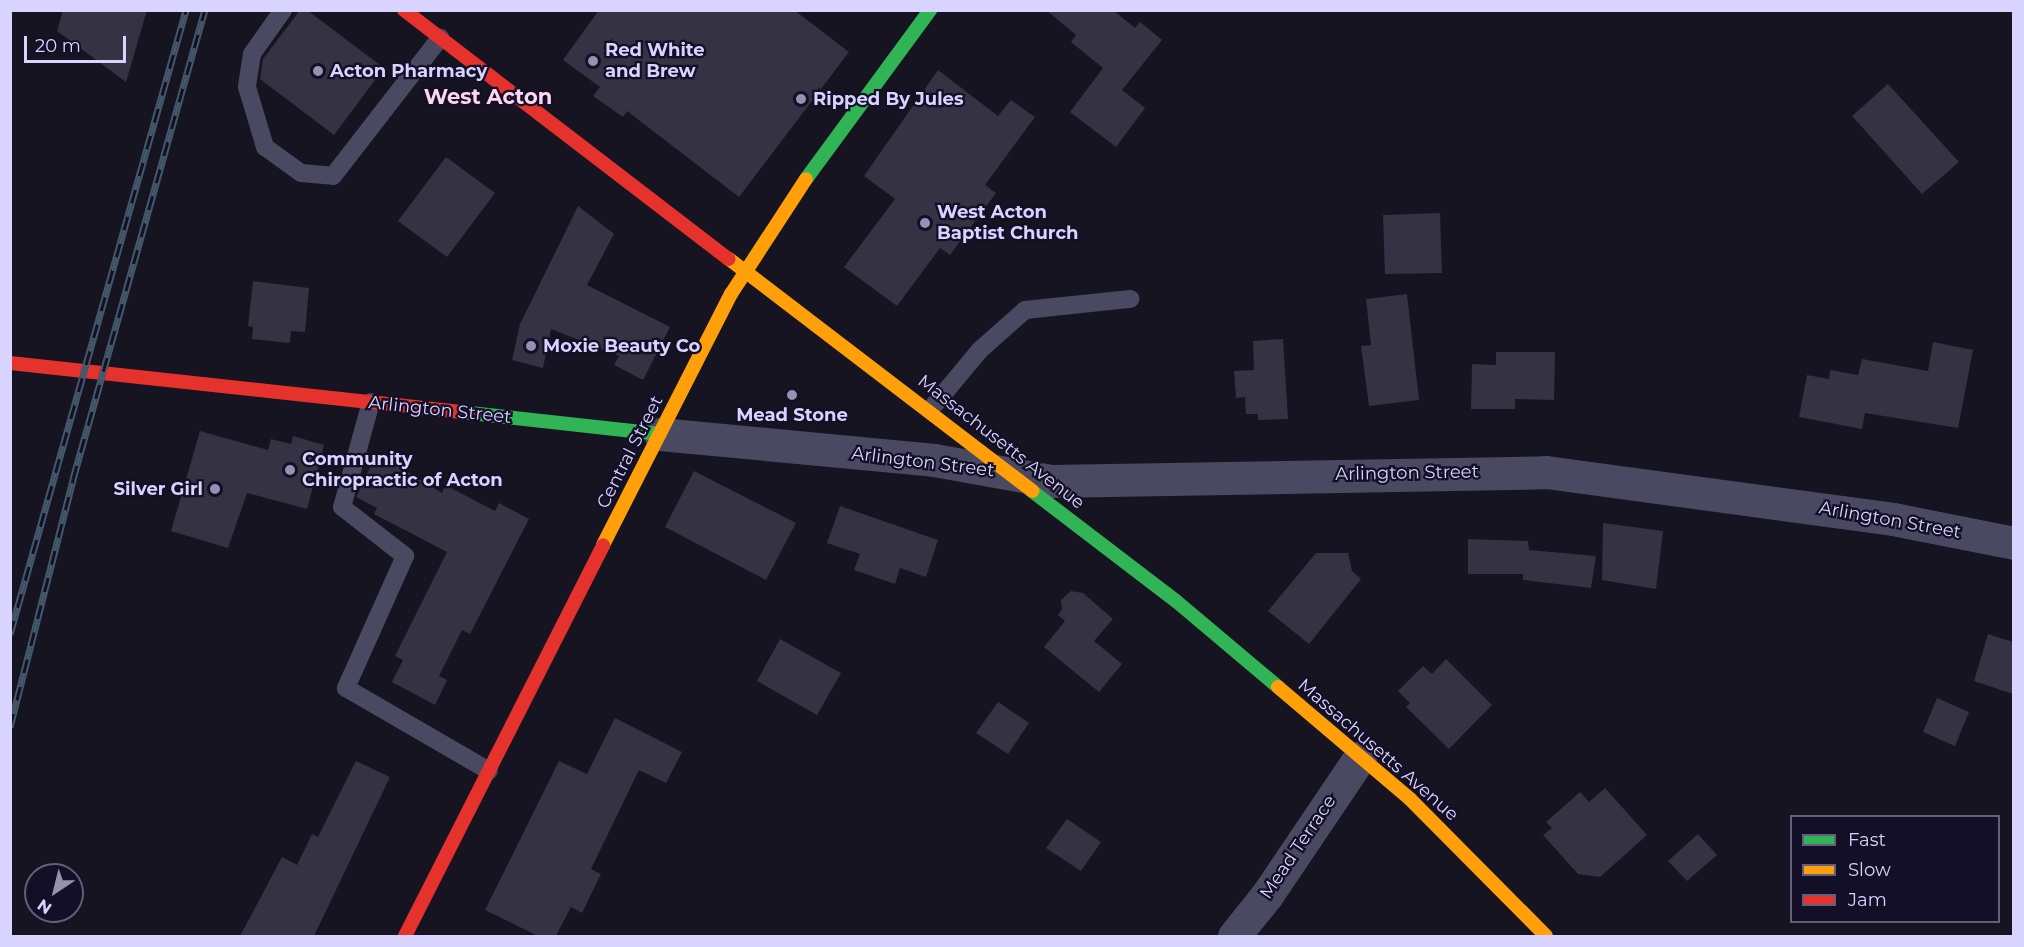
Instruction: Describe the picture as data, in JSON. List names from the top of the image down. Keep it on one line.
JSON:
{"streets":{"street":["Arlington Street","Massachusetts Avenue","Central Street","Mead Terrace"]},"crossings":[["Arlington Street","Massachusetts Avenue"],["Arlington Street","Central Street"],["Massachusetts Avenue","Central Street"],["Massachusetts Avenue","Mead Terrace"]],"districts":["West Acton"],"places":["Red White and Brew","Acton Pharmacy","Ripped By Jules","West Acton Baptist Church","Moxie Beauty Co","Mead Stone","Community Chiropractic of Acton","Silver Girl"],"legend":["Fast","Slow","Jam"],"scale_bar":"20 m","north":"bottom left"}
